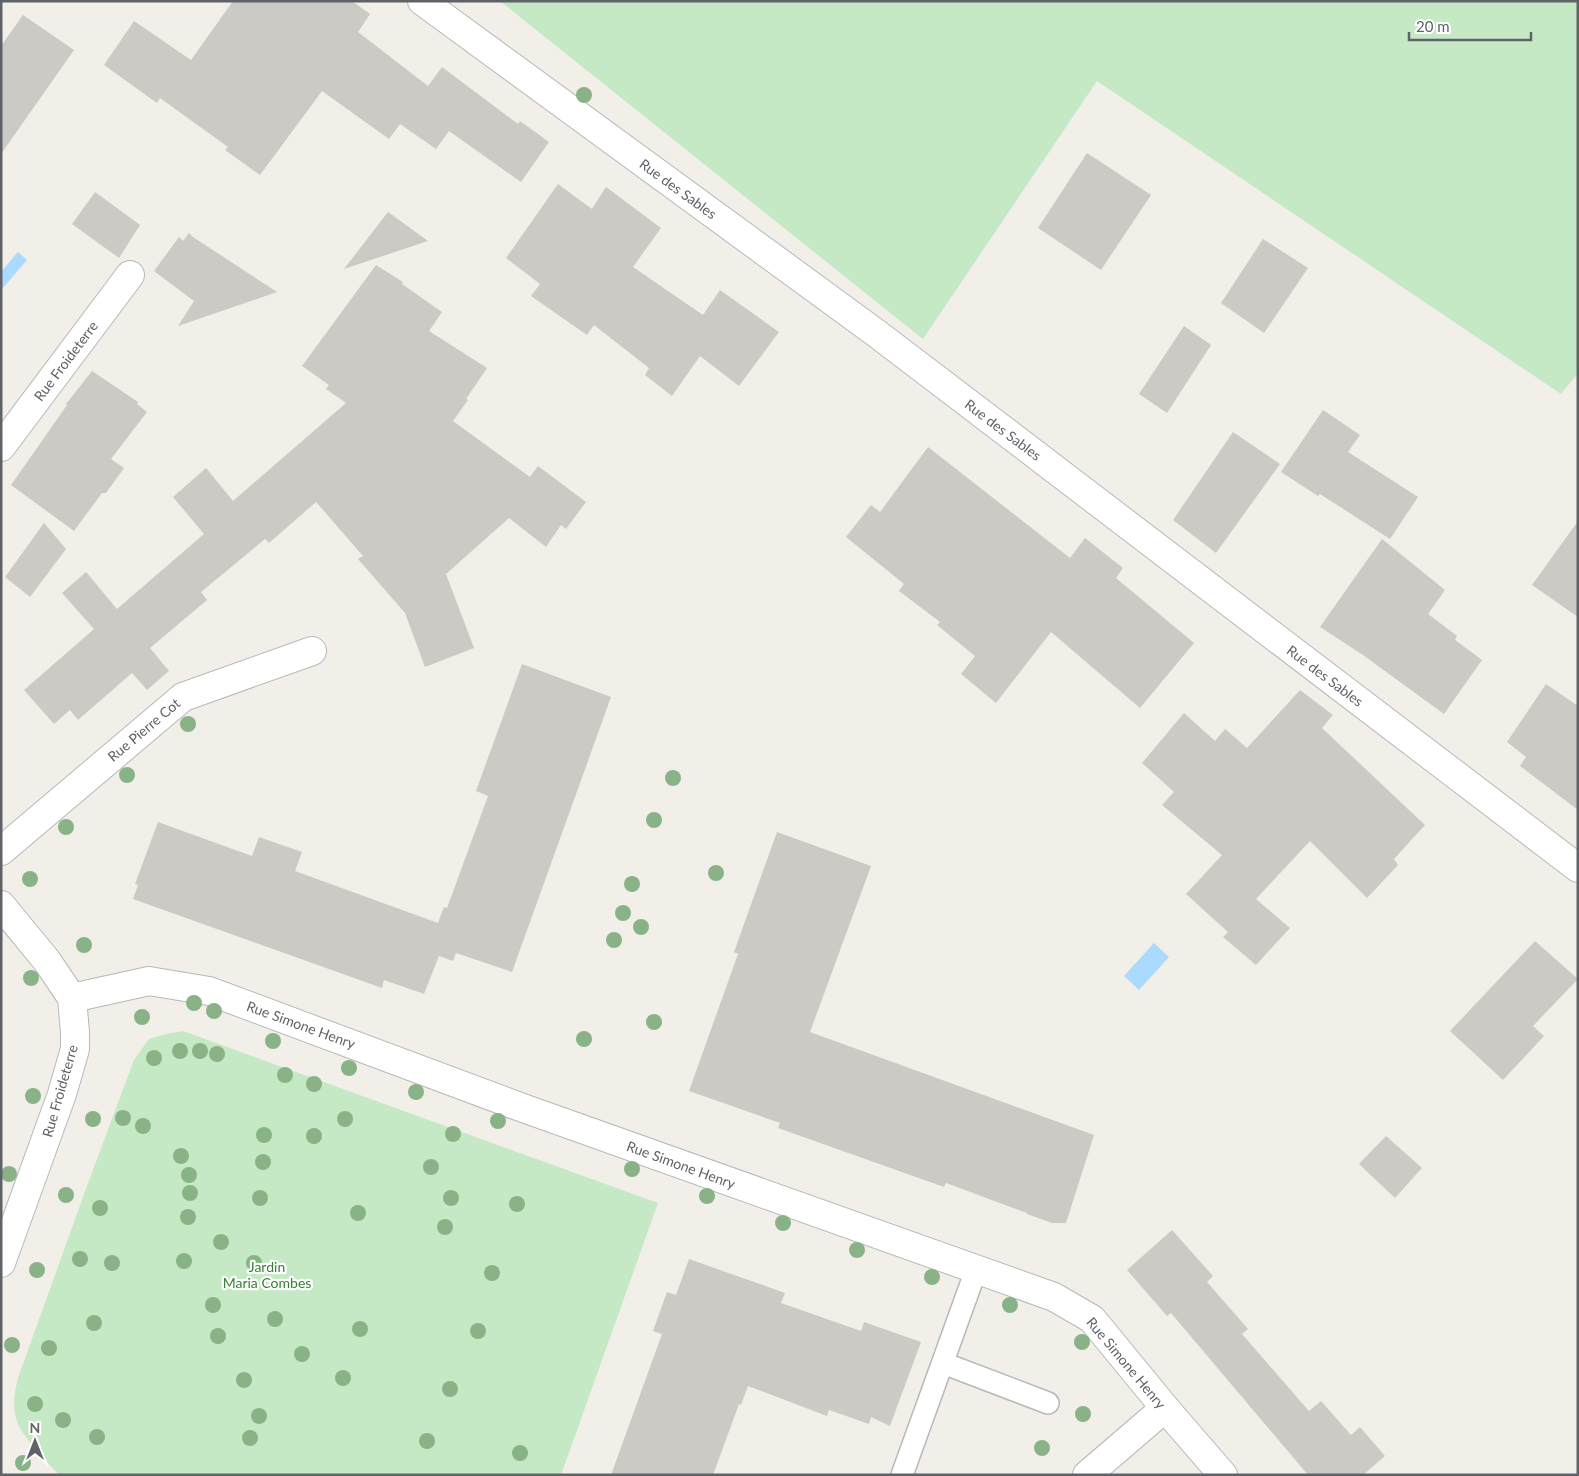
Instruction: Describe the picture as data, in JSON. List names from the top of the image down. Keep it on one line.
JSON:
{"streets":{"street":["Rue des Sables","Rue Froideterre","Rue Pierre Cot","Rue Simone Henry"]},"crossings":[["Rue Froideterre","Rue Simone Henry"]],"parks":["Jardin Maria Combes"],"scale_bar":"20 m","north":"top"}
